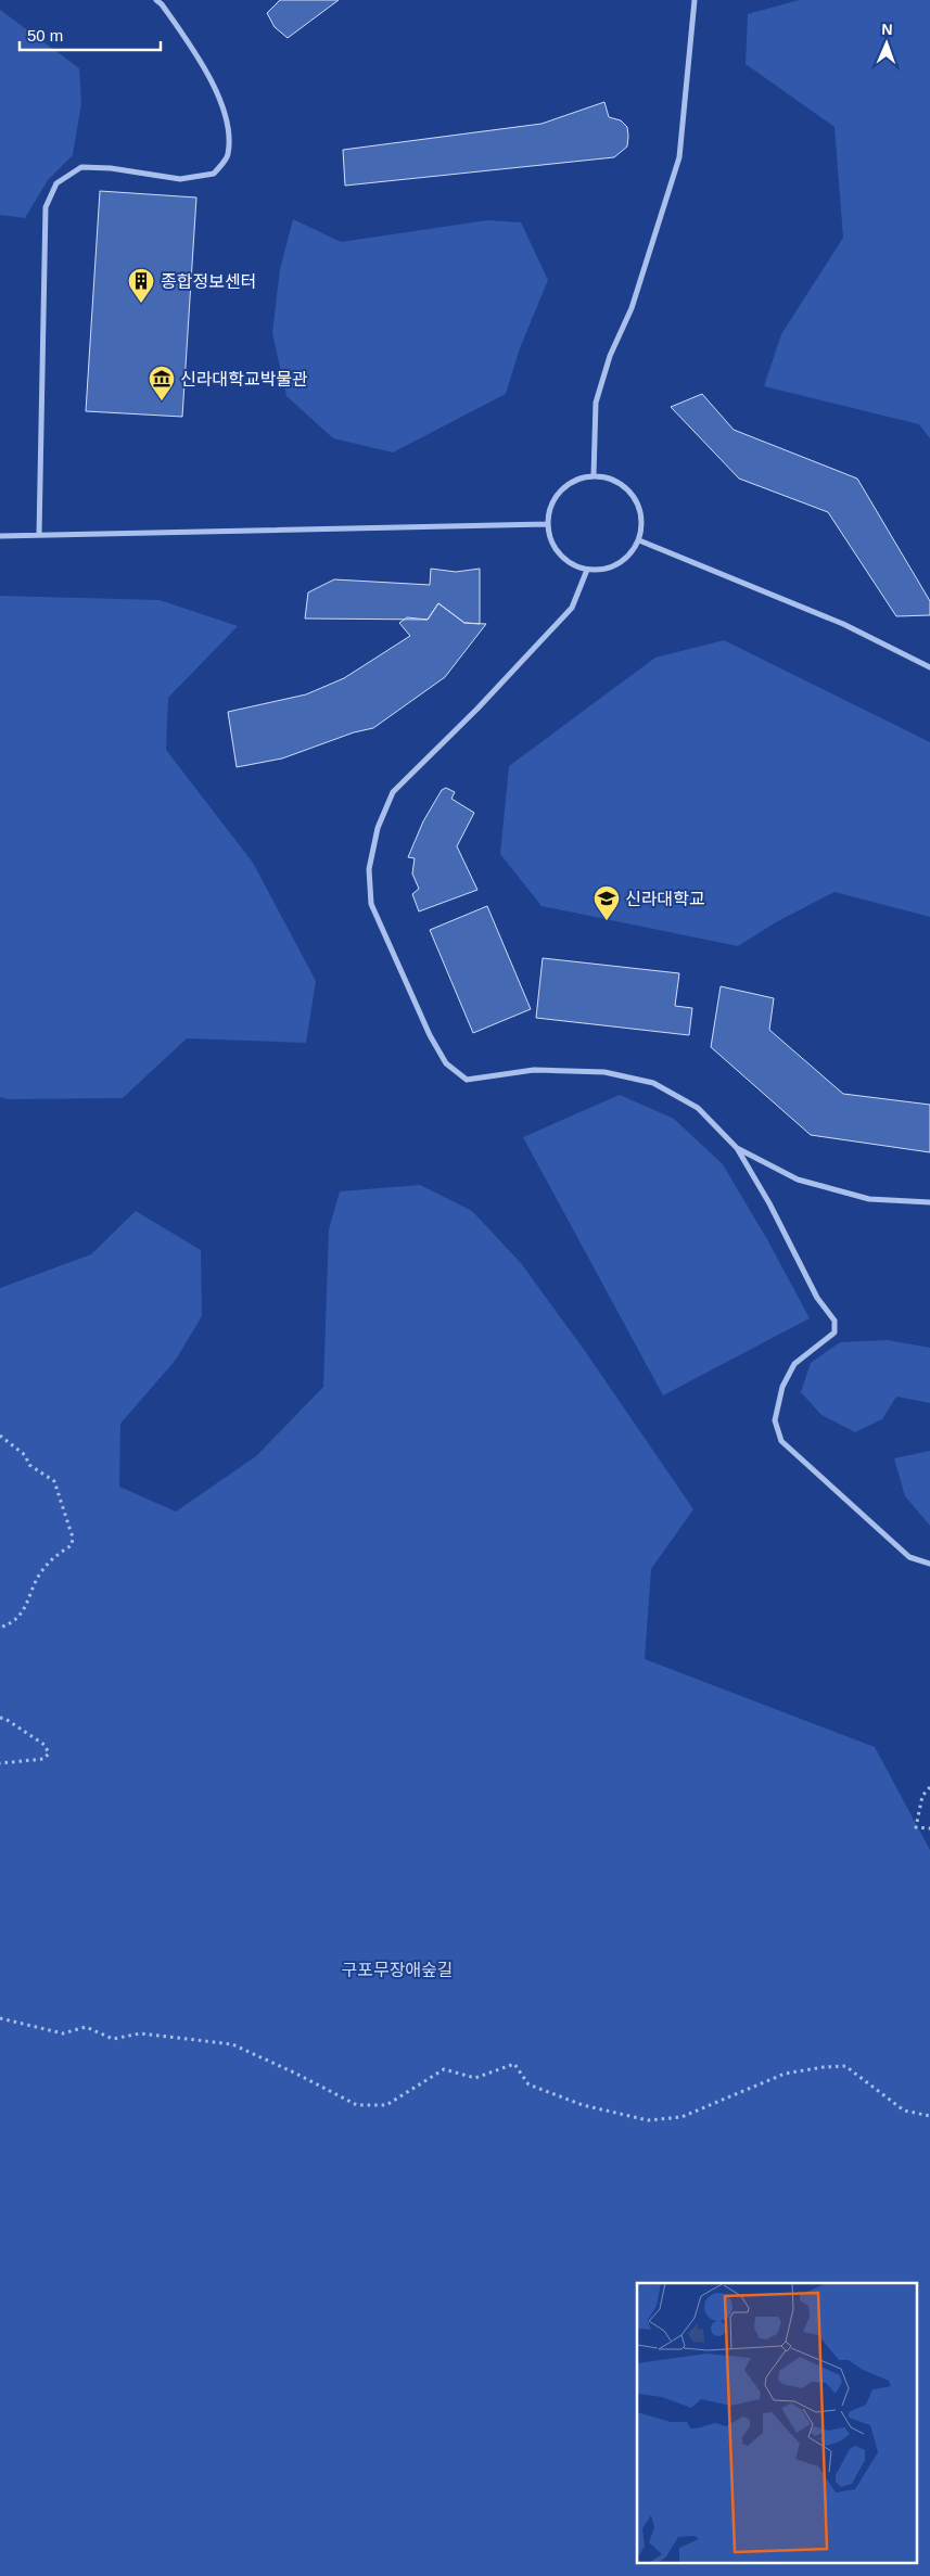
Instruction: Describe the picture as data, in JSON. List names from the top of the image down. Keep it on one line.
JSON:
{"parks":["구포무장애숲길"],"places":{"building":["종합정보센터"],"museum":["신라대학교박물관"],"school or university":["신라대학교"]},"scale_bar":"50 m","north":"top"}
